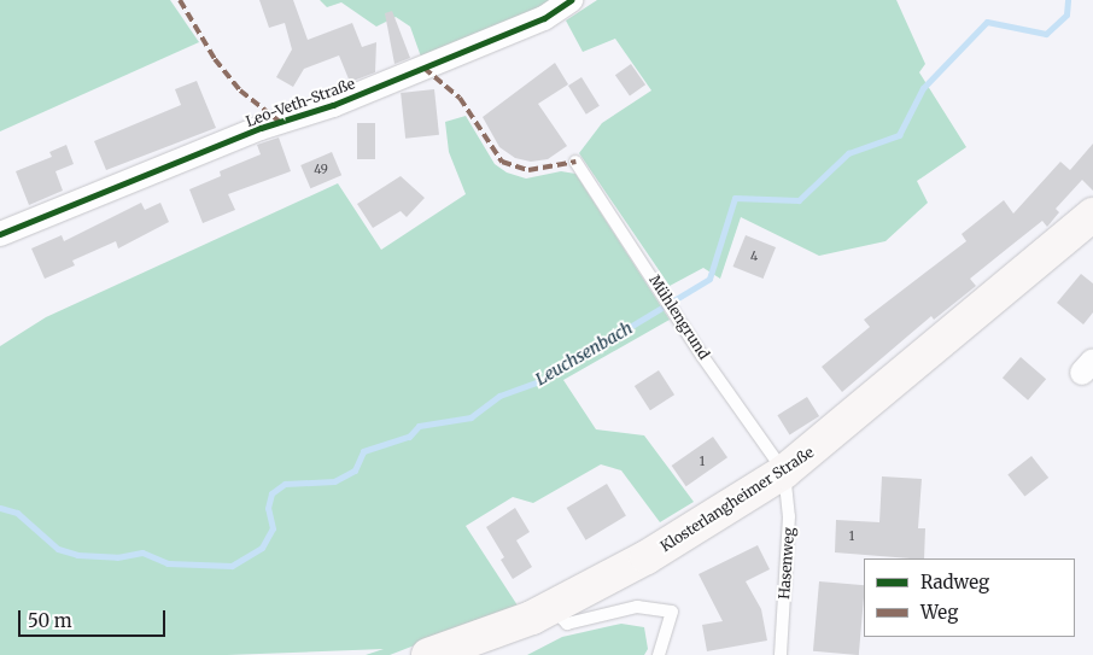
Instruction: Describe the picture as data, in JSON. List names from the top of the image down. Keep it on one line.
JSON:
{"streets":{"main road":["Klosterlangheimer Straße"],"street":["Leo-Veth-Straße"],"lane":["Mühlengrund","Hasenweg"]},"crossings":[["Mühlengrund","Klosterlangheimer Straße"],["Mühlengrund","Hasenweg"],["Klosterlangheimer Straße","Hasenweg"]],"water":["Leuchsenbach"],"house_numbers":["49","4","1","1"],"legend":["Radweg","Weg"],"scale_bar":"50 m"}
